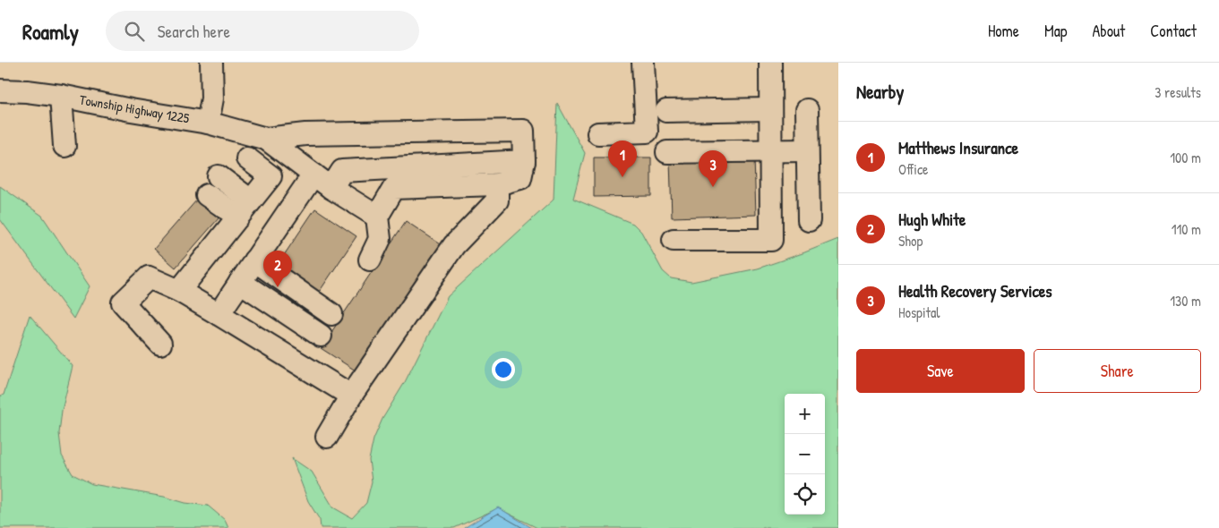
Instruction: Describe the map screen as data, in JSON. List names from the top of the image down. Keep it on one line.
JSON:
{"streets":{"street":["Township Highway 1225"]},"page":{"header":"Roamly","search":"Search here","nav":["Home","Map","About","Contact"],"heading":["Nearby","3 results"],"list":[{"mark":"1","name":"Matthews Insurance","note":"Office","value":"100 m"},{"mark":"2","name":"Hugh White","note":"Shop","value":"110 m"},{"mark":"3","name":"Health Recovery Services","note":"Hospital","value":"130 m"}],"pins":["1","3","2"],"buttons":["Save","Share"],"map_buttons":["+","−"]}}
